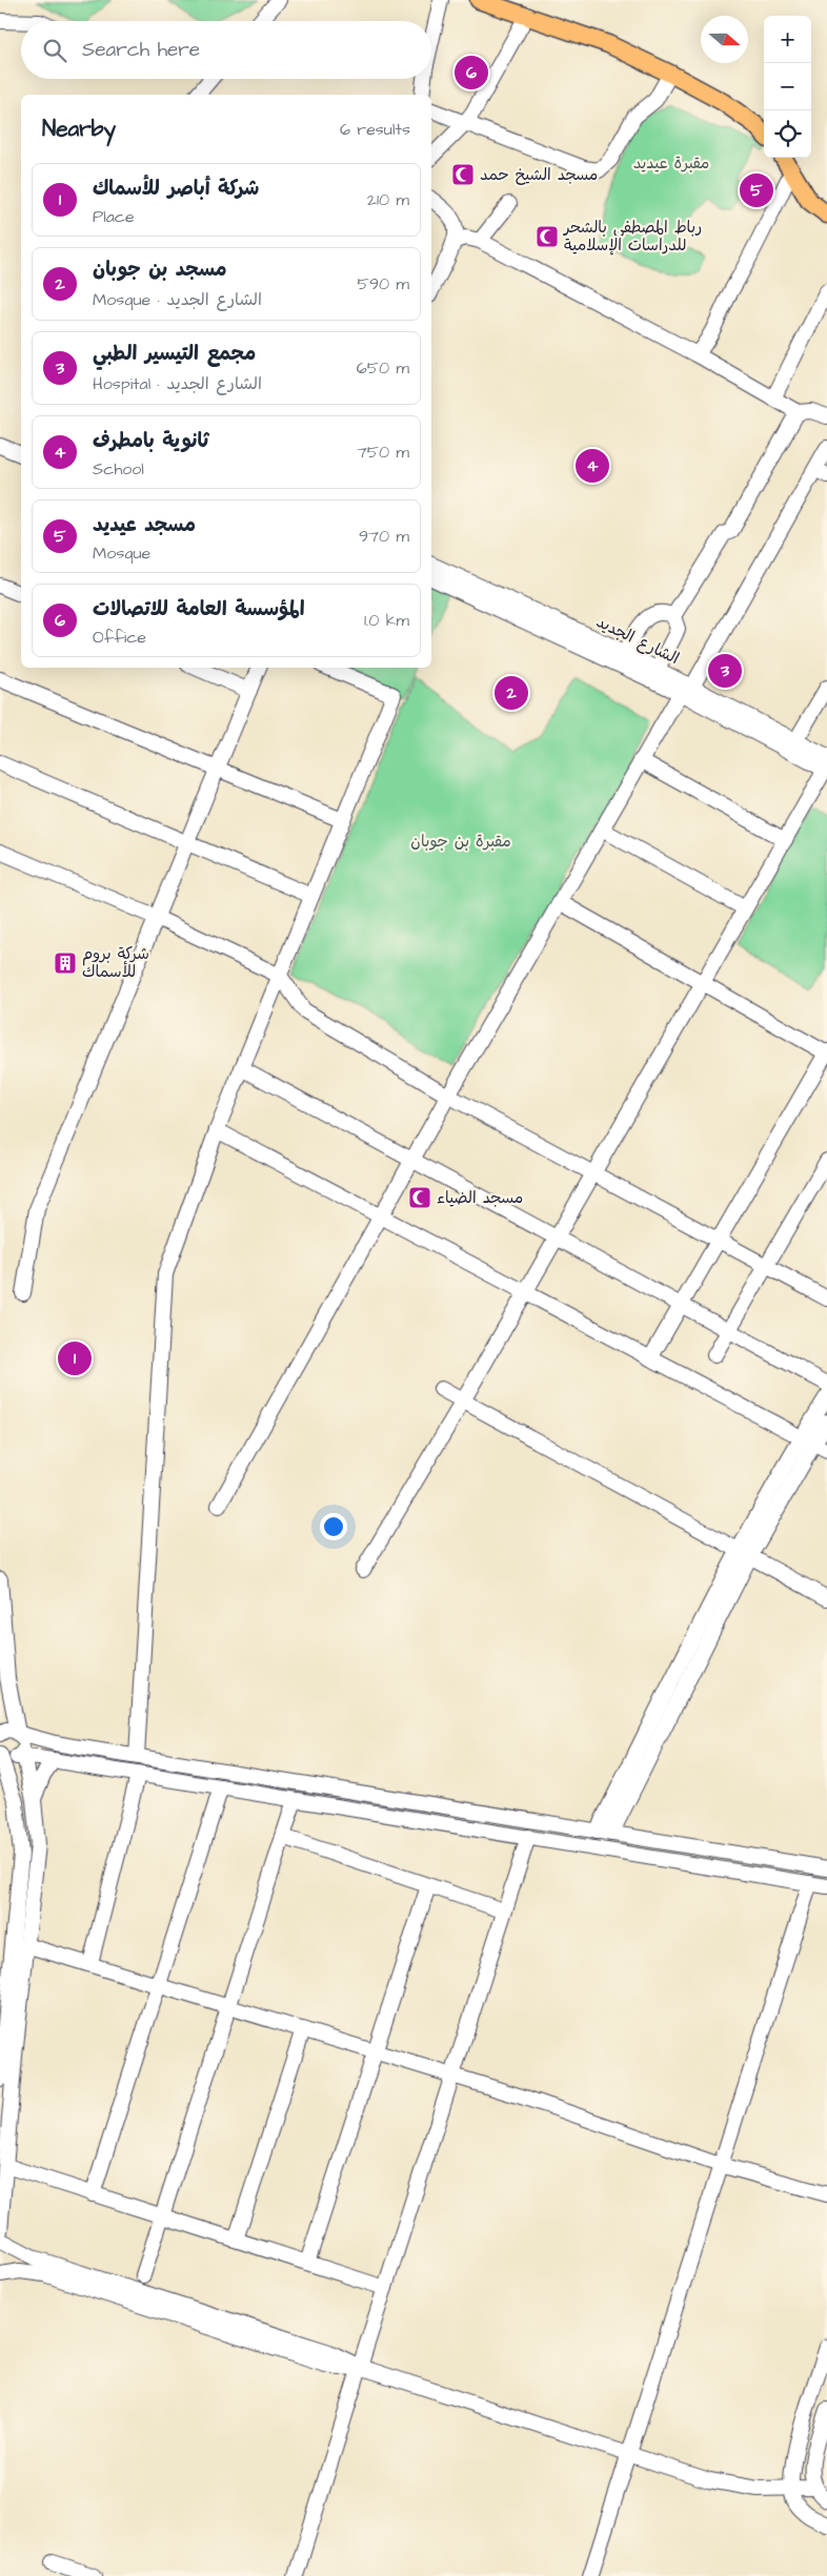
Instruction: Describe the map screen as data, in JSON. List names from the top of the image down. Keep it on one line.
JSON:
{"streets":{"street":["الشارع الجديد"]},"parks":["مقبرة عيديد","مقبرة بن جوبان"],"places":{"mosque":["مسجد الشيخ حمد","رباط المصطفى بالشحر للدراسات الإسلامية","مسجد الضياء"],"building":["شركة بروم للأسماك"]},"north":"right","page":{"map_buttons":["+","−"],"search":"Search here","pins":["6","5","4","3","2","1"],"heading":["Nearby","6 results"],"list":[{"mark":"1","name":"شركة أباصر للأسماك","note":"Place","value":"210 m"},{"mark":"2","name":"مسجد بن جوبان","note":"Mosque · الشارع الجديد","value":"590 m"},{"mark":"3","name":"مجمع التيسير الطبي","note":"Hospital · الشارع الجديد","value":"650 m"},{"mark":"4","name":"ثانوية بامطرف","note":"School","value":"750 m"},{"mark":"5","name":"مسجد عيديد","note":"Mosque","value":"970 m"},{"mark":"6","name":"المؤسسة العامة للاتصالات","note":"Office","value":"1.0 km"}]}}
